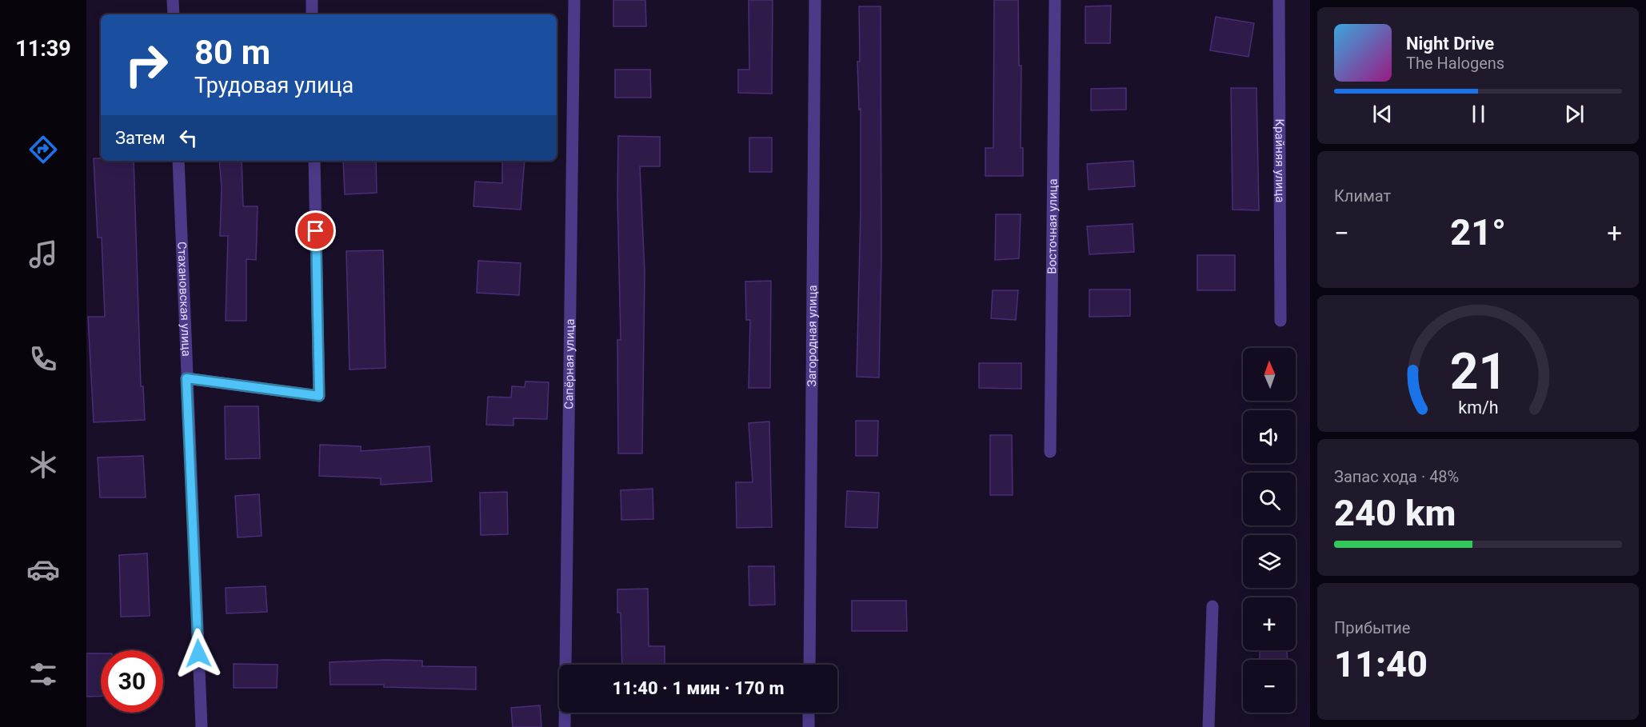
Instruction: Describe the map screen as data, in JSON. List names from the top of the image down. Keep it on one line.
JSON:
{"streets":{"street":["Крайняя улица","Восточная улица","Стахановская улица","Загородная улица","Сапёрная улица"]},"north":"top","page":{"tabs":"11:39","turn":["80 m","Трудовая улица"],"song":["Night Drive","The Halogens"],"then":"Затем","tile":["Климат",["Запас хода · 48%","240 km"],["Прибытие","11:40"]],"heat":["−","21°","+"],"map_buttons":["+","−"],"limit":"30","trip":"11:40 · 1 мин · 170 m","gauge":["21","km/h"]}}
